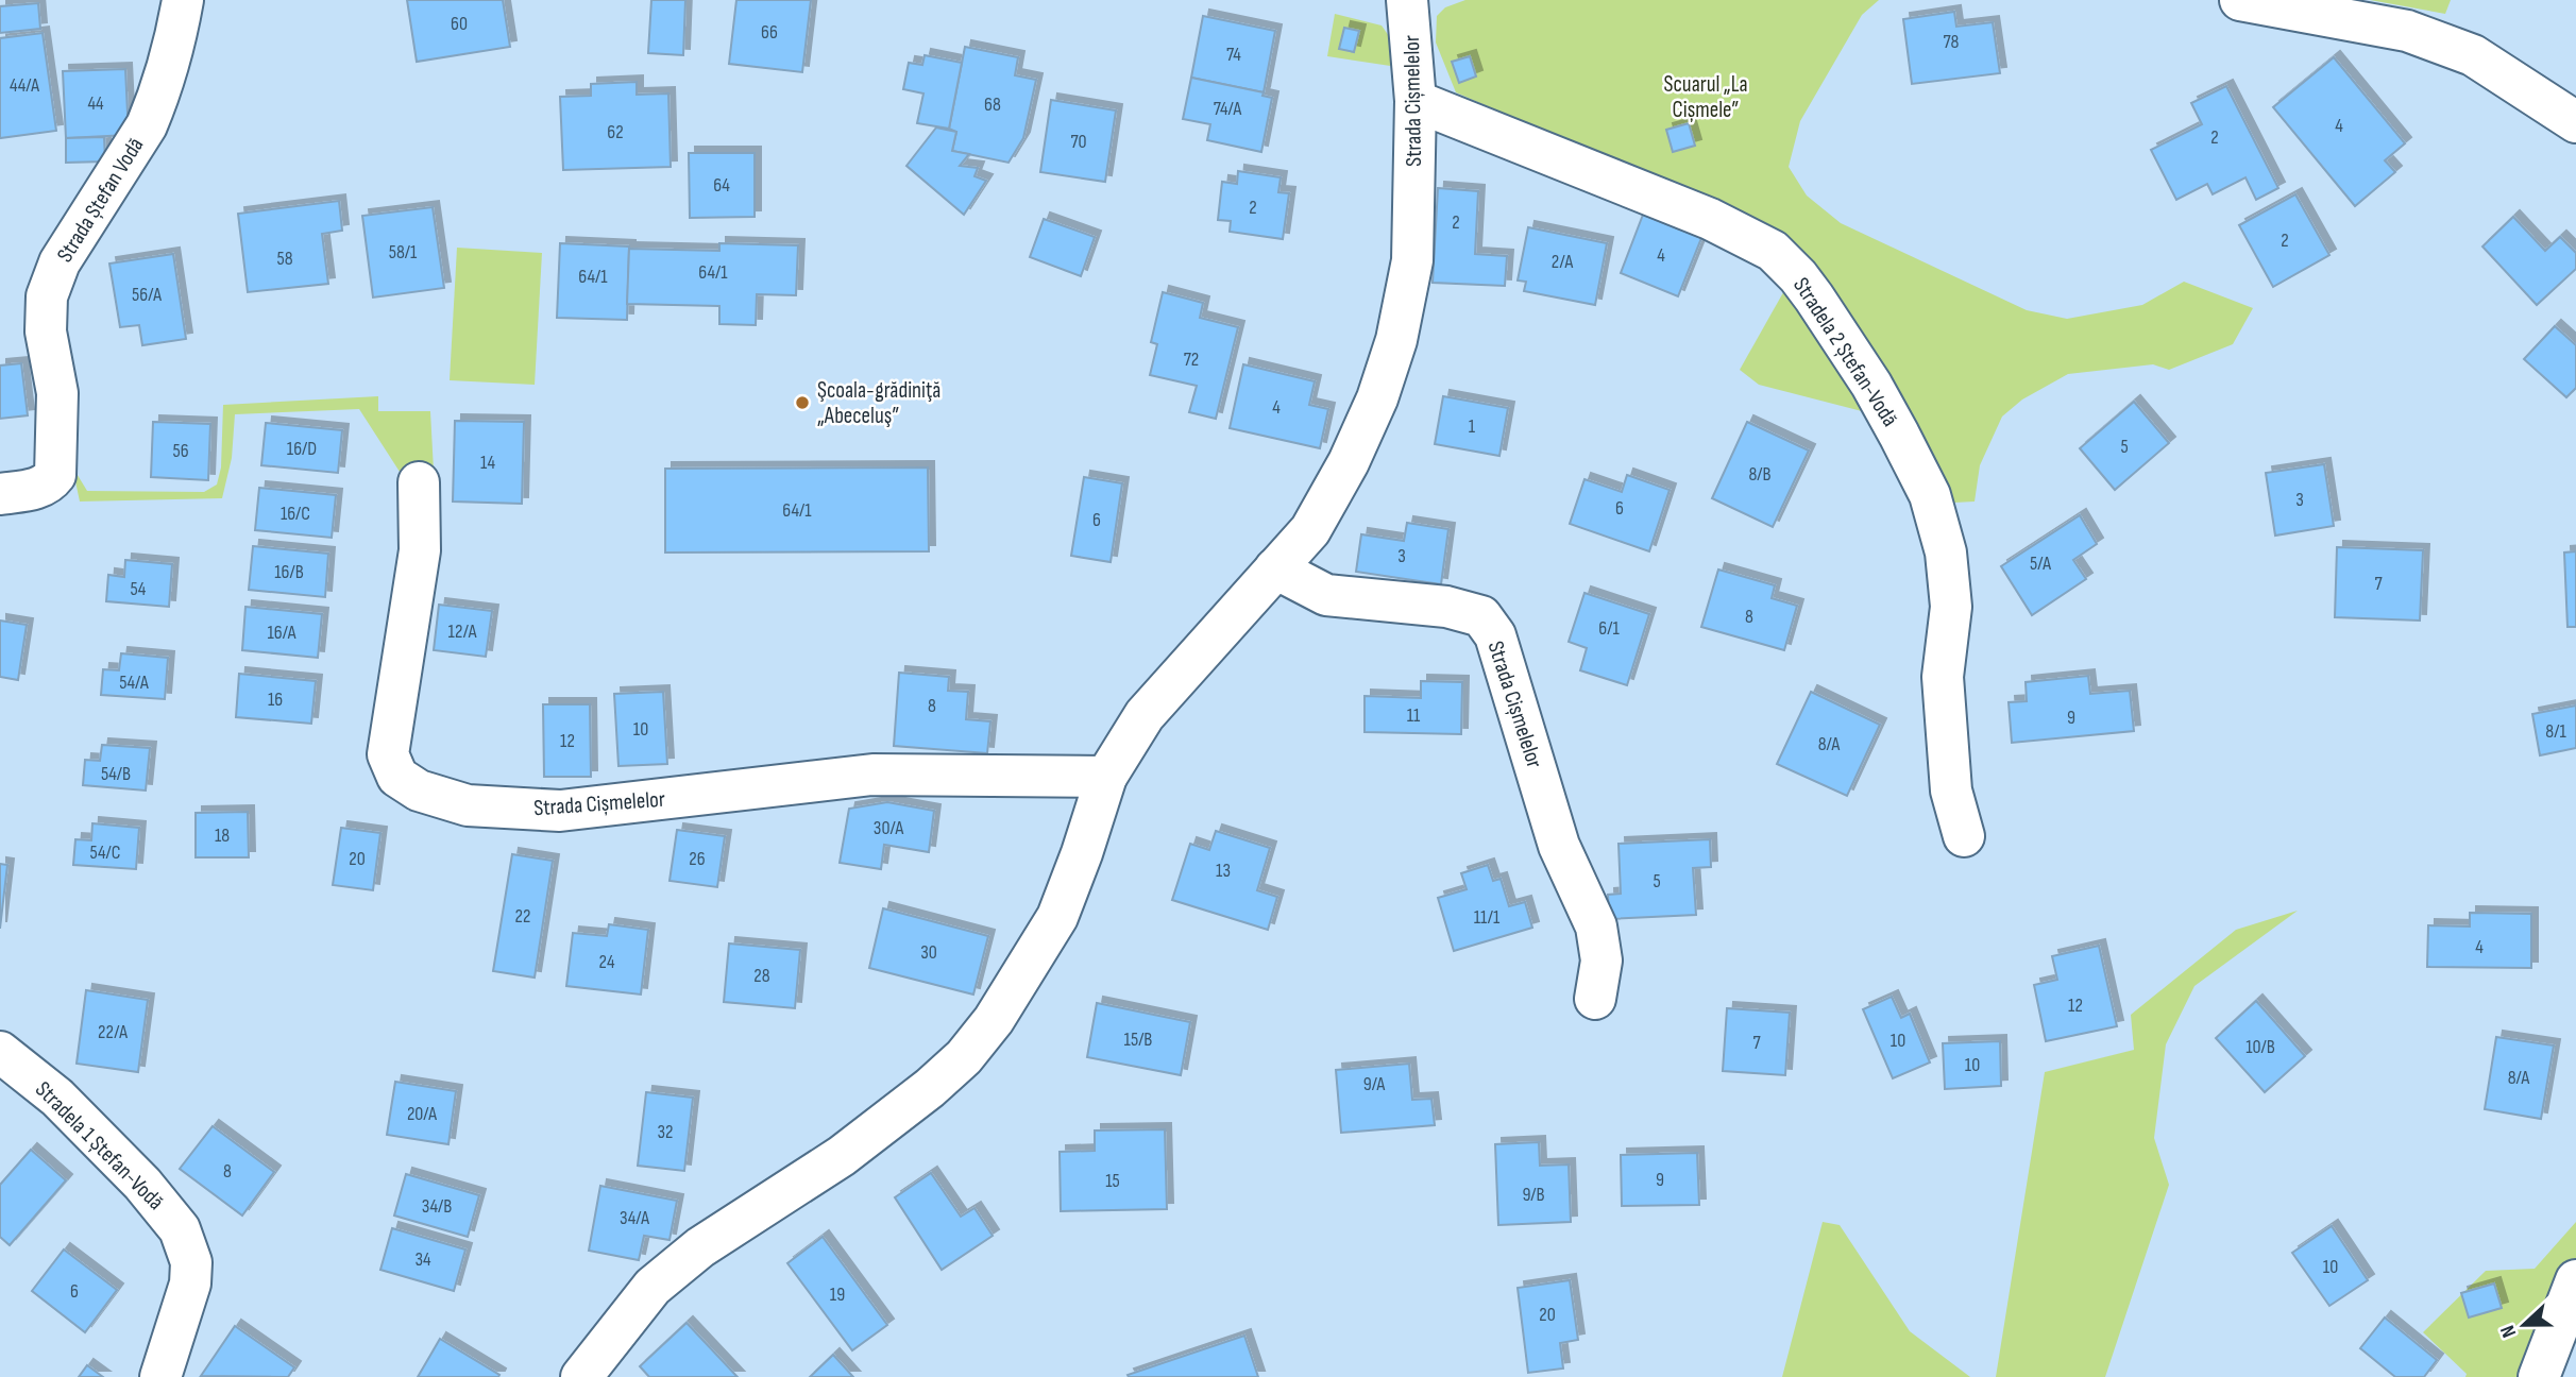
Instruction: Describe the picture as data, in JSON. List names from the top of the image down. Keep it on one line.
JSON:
{"streets":{"street":["Strada Cișmelelor","Strada Ștefan Vodă","Stradela 2 Ștefan-Vodă","Stradela 1 Ștefan-Vodă"]},"crossings":[["Strada Cișmelelor","Stradela 2 Ștefan-Vodă"]],"parks":["Scuarul „La Cișmele”"],"places":["Şcoala-grădiniţă „Abeceluş”"],"house_numbers":["60","66","78","74","44/A","44","68","74/A","4","62","2","70","64","2","2","2","58/1","4","58","2/A","64/1","64/1","56/A","72","4","1","5","16/D","56","14","8/B","3","6","64/1","16/C","6","3","5/A","16/B","7","54","8","6/1","12/A","16/A","54/A","16","8","11","9","10","8/1","12","8/A","54/B","30/A","18","54/C","20","26","13","5","22","11/1","4","30","24","28","12","22/A","15/B","10","7","10/B","10","8/A","9/A","20/A","32","8","9","15","9/B","34/B","34/A","34","10","6","19","20"],"north":"left"}
